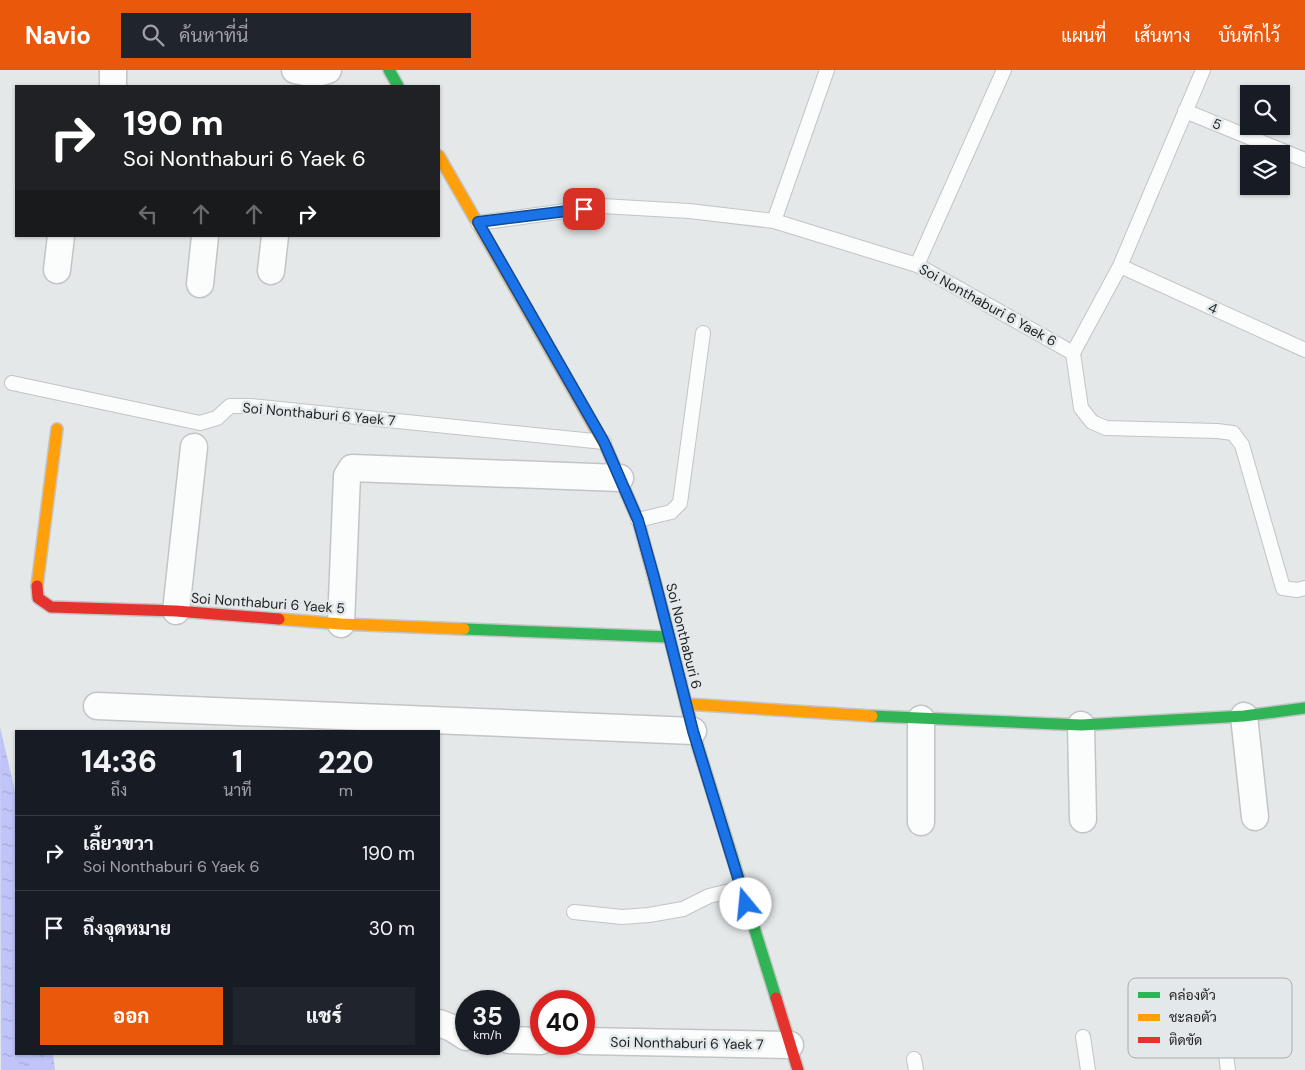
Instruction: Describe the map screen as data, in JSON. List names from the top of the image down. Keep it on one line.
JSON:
{"streets":{"street":["Soi Nonthaburi 6 Yaek 7","Soi Nonthaburi 6 Yaek 5","Soi Nonthaburi 6"],"lane":["5","Soi Nonthaburi 6 Yaek 6","4"]},"crossings":[["Soi Nonthaburi 6 Yaek 6","Soi Nonthaburi 6"],["Soi Nonthaburi 6 Yaek 7","Soi Nonthaburi 6"],["Soi Nonthaburi 6 Yaek 5","Soi Nonthaburi 6"]],"legend":["คล่องตัว","ชะลอตัว","ติดขัด"],"page":{"header":"Navio","search":"ค้นหาที่นี่","nav":["แผนที่","เส้นทาง","บันทึกไว้"],"turn":["190 m","Soi Nonthaburi 6 Yaek 6"],"eta":["14:36","ถึง","1","นาที","220","m"],"list":[{"name":"เลี้ยวขวา","note":"Soi Nonthaburi 6 Yaek 6","value":"190 m"},{"name":"ถึงจุดหมาย","value":"30 m"}],"buttons":["ออก","แชร์"],"speed":"35 km/h","limit":"40"}}
